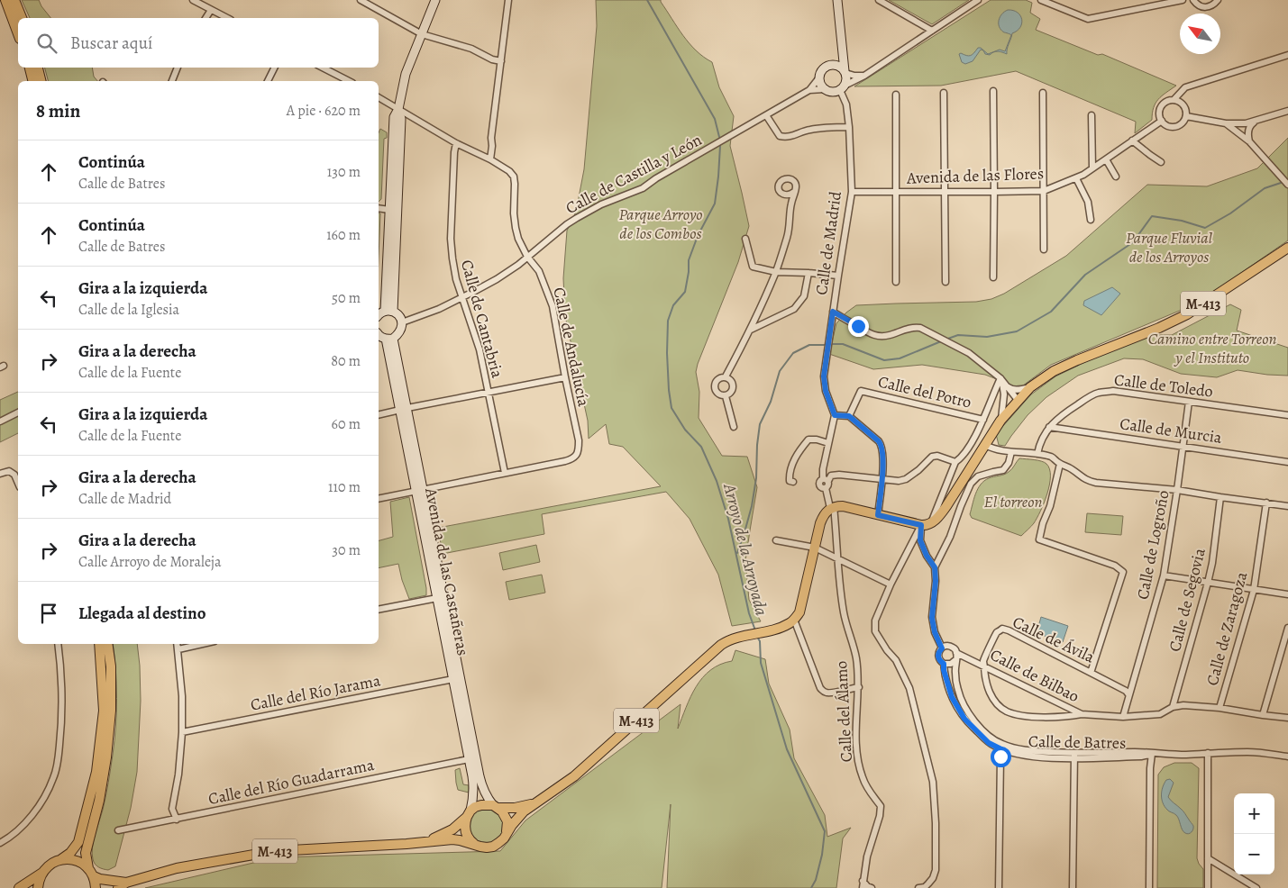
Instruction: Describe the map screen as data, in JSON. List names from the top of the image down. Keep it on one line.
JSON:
{"streets":{"main road":["M-413"],"street":["Calle de Castilla y León","Avenida de las Flores","Calle de Madrid","Calle de Cantabria","Calle de Andalucía","Calle de Toledo","Calle del Potro","Calle de Murcia","Calle de Logroño","Avenida de las Castañeras","Calle de Segovia","Calle de Zaragoza","Calle de Ávila","Calle de Bilbao","Calle del Río Jarama","Calle del Álamo","Calle de Batres","Calle del Río Guadarrama"]},"crossings":[["Calle de Castilla y León","Calle de Madrid"],["Calle de Castilla y León","Calle de Cantabria"],["Calle de Castilla y León","Calle de Andalucía"],["Avenida de las Flores","Calle de Madrid"],["M-413","Avenida de las Castañeras"],["Calle de Cantabria","Calle de Andalucía"],["Calle de Toledo","Calle de Murcia"],["Calle de Toledo","Calle de Logroño"],["Calle de Murcia","Calle de Logroño"],["Calle de Logroño","Calle de Ávila"],["Calle de Logroño","Calle de Bilbao"],["Avenida de las Castañeras","Calle del Río Jarama"],["Avenida de las Castañeras","Calle del Río Guadarrama"],["Calle de Segovia","Calle de Bilbao"],["Calle de Zaragoza","Calle de Bilbao"],["Calle de Ávila","Calle de Bilbao"],["Calle de Bilbao","Calle de Batres"]],"water":["Arroyo de la Arroyada"],"parks":["Parque Arroyo de los Combos","Parque Fluvial de los Arroyos","Camino entre Torreon y el Instituto","El torreon"],"north":"top left","page":{"search":"Buscar aquí","heading":["8 min","A pie · 620 m"],"list":[["Continúa","Calle de Batres","130 m"],["Continúa","Calle de Batres","160 m"],["Gira a la izquierda","Calle de la Iglesia","50 m"],["Gira a la derecha","Calle de la Fuente","80 m"],["Gira a la izquierda","Calle de la Fuente","60 m"],["Gira a la derecha","Calle de Madrid","110 m"],["Gira a la derecha","Calle Arroyo de Moraleja","30 m"],"Llegada al destino"],"map_buttons":["+","−"]}}
